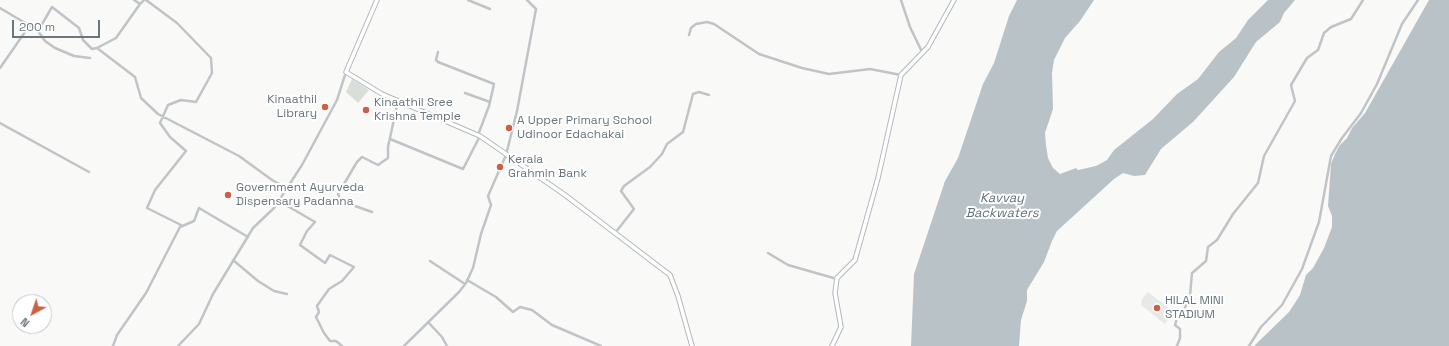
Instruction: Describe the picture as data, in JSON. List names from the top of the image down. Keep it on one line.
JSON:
{"water":["Kavvay Backwaters"],"places":["Kinaathil Library","Kinaathil Sree Krishna Temple","A Upper Primary School Udinoor Edachakai","Kerala Grahmin Bank","Government Ayurveda Dispensary Padanna","HILAL MINI STADIUM"],"scale_bar":"200 m","north":"bottom left"}
